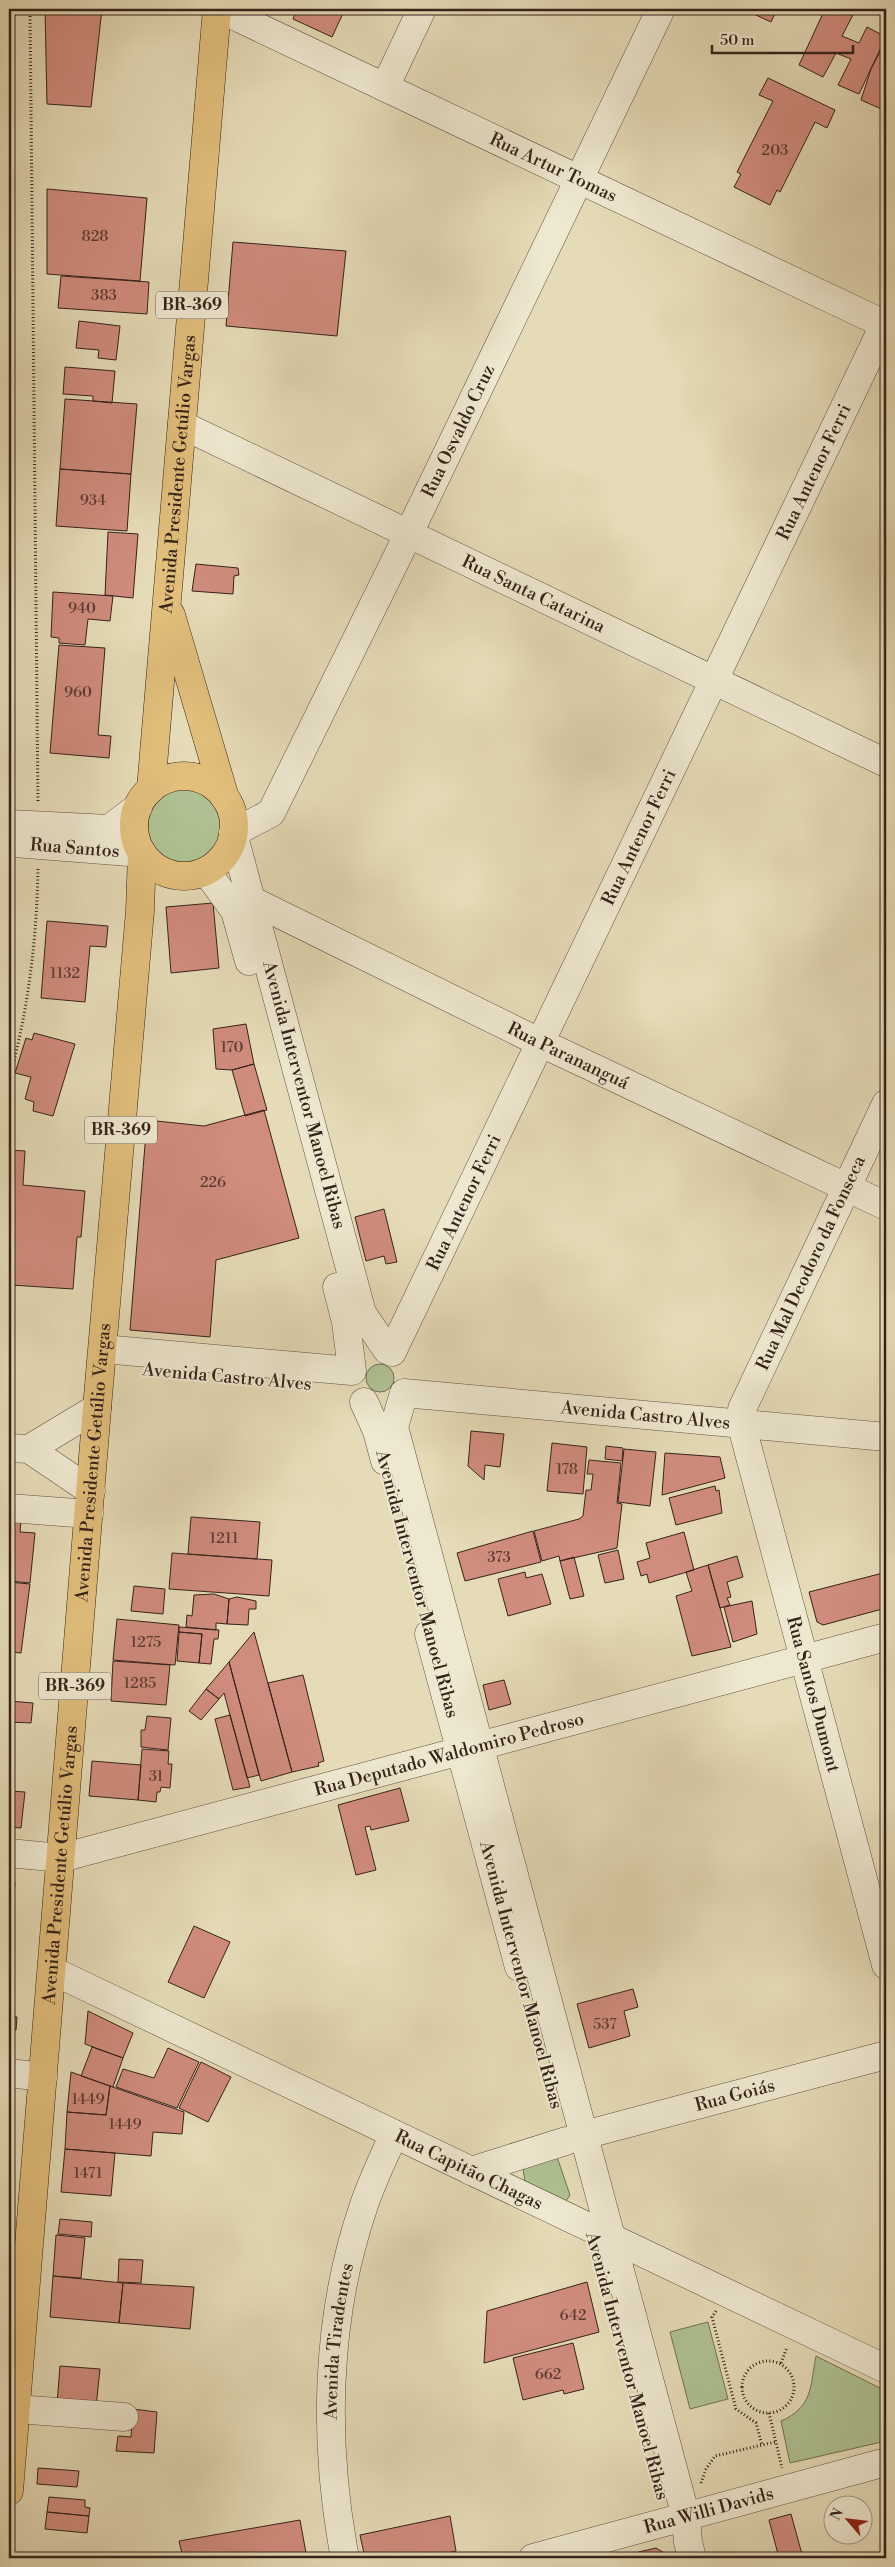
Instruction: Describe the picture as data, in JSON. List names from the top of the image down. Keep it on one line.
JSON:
{"streets":{"main road":["BR-369","Avenida Presidente Getúlio Vargas"],"street":["Rua Artur Tomas","Rua Osvaldo Cruz","Rua Antenor Ferri","Rua Santa Catarina","Rua Santos","Rua Parananguá","Avenida Interventor Manoel Ribas","Rua Mal Deodoro da Fonseca","Avenida Castro Alves","Rua Santos Dumont","Rua Deputado Waldomiro Pedroso","Rua Goiás","Rua Capitão Chagas","Avenida Tiradentes","Rua Willi Davids"]},"crossings":[["Rua Artur Tomas","Rua Osvaldo Cruz"],["Rua Artur Tomas","Rua Antenor Ferri"],["Rua Artur Tomas","Avenida Presidente Getúlio Vargas"],["BR-369","Rua Osvaldo Cruz"],["BR-369","Avenida Presidente Getúlio Vargas"],["BR-369","Rua Santos"],["BR-369","Avenida Interventor Manoel Ribas"],["Rua Osvaldo Cruz","Avenida Presidente Getúlio Vargas"],["Rua Osvaldo Cruz","Rua Santa Catarina"],["Rua Osvaldo Cruz","Rua Santos"],["Rua Osvaldo Cruz","Avenida Interventor Manoel Ribas"],["Rua Antenor Ferri","Rua Santa Catarina"],["Rua Antenor Ferri","Rua Parananguá"],["Rua Antenor Ferri","Avenida Interventor Manoel Ribas"],["Rua Antenor Ferri","Avenida Castro Alves"],["Avenida Presidente Getúlio Vargas","Rua Santa Catarina"],["Avenida Presidente Getúlio Vargas","Rua Santos"],["Avenida Presidente Getúlio Vargas","Avenida Interventor Manoel Ribas"],["Avenida Presidente Getúlio Vargas","Avenida Castro Alves"],["Avenida Presidente Getúlio Vargas","Rua Deputado Waldomiro Pedroso"],["Avenida Presidente Getúlio Vargas","Rua Capitão Chagas"],["Rua Santos","Avenida Interventor Manoel Ribas"],["Rua Parananguá","Avenida Interventor Manoel Ribas"],["Rua Parananguá","Rua Mal Deodoro da Fonseca"],["Avenida Interventor Manoel Ribas","Avenida Castro Alves"],["Avenida Interventor Manoel Ribas","Rua Deputado Waldomiro Pedroso"],["Avenida Interventor Manoel Ribas","Rua Goiás"],["Avenida Interventor Manoel Ribas","Rua Capitão Chagas"],["Avenida Interventor Manoel Ribas","Rua Willi Davids"],["Rua Mal Deodoro da Fonseca","Avenida Castro Alves"],["Rua Mal Deodoro da Fonseca","Rua Santos Dumont"],["Avenida Castro Alves","Rua Santos Dumont"],["Rua Santos Dumont","Rua Deputado Waldomiro Pedroso"],["Rua Goiás","Rua Capitão Chagas"],["Rua Capitão Chagas","Avenida Tiradentes"]],"house_numbers":["203","828","383","934","940","960","1132","170","226","178","1211","373","1275","1285","31","537","1449","1449","1471","642","662"],"scale_bar":"50 m","north":"top left"}
